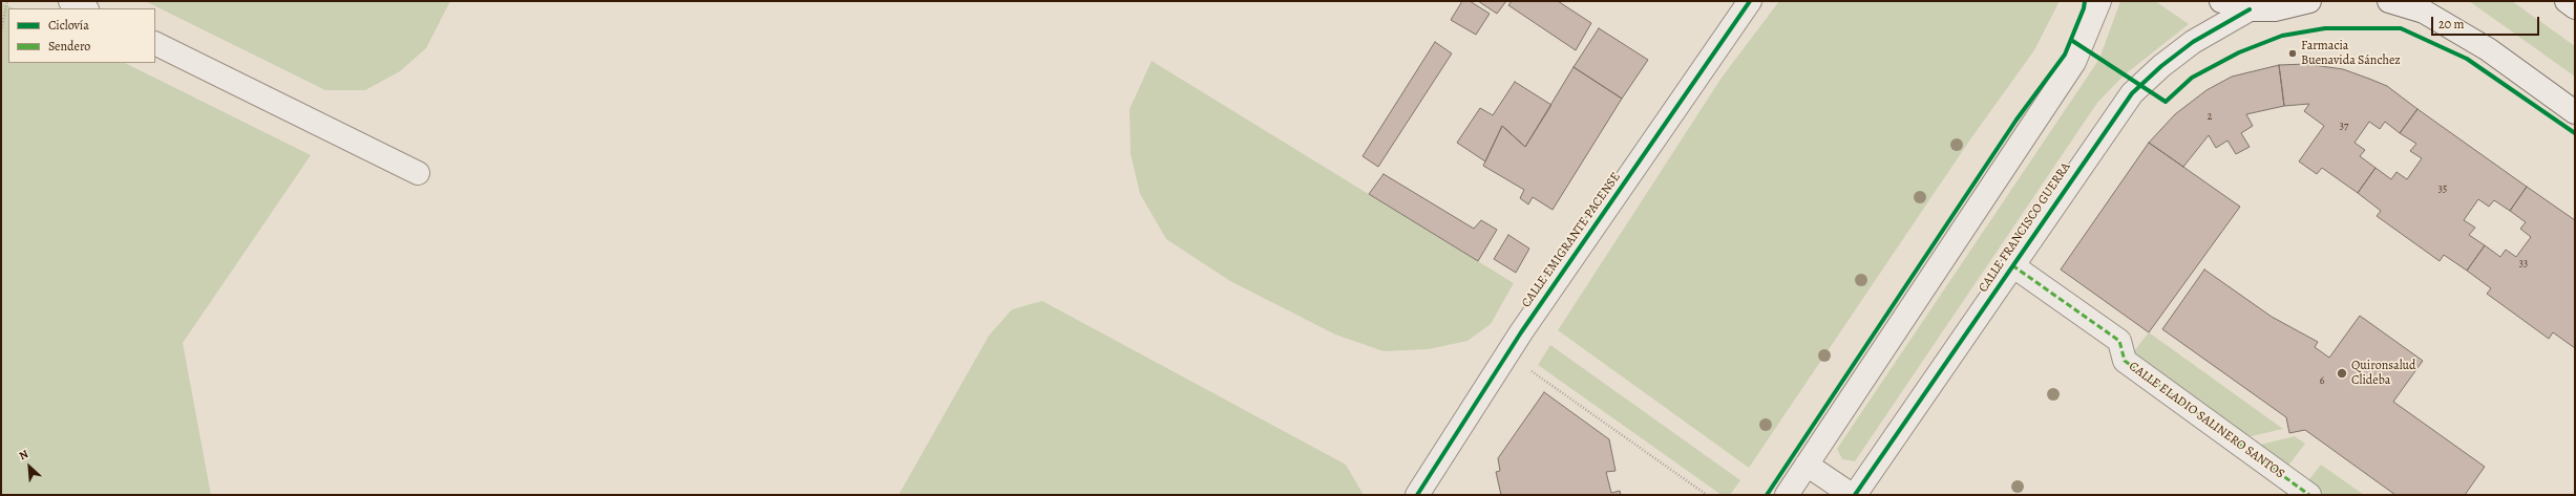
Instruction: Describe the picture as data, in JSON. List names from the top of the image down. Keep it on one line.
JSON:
{"streets":{"street":["CALLE FRANCISCO GUERRA","CALLE EMIGRANTE PACENSE","CALLE ELADIO SALINERO SANTOS"]},"crossings":[["CALLE FRANCISCO GUERRA","CALLE ELADIO SALINERO SANTOS"]],"places":["Farmacia Buenavida Sánchez","Quironsalud Clideba"],"house_numbers":["2","37","35","33","6"],"legend":["Ciclovía","Sendero"],"scale_bar":"20 m","north":"top left"}
